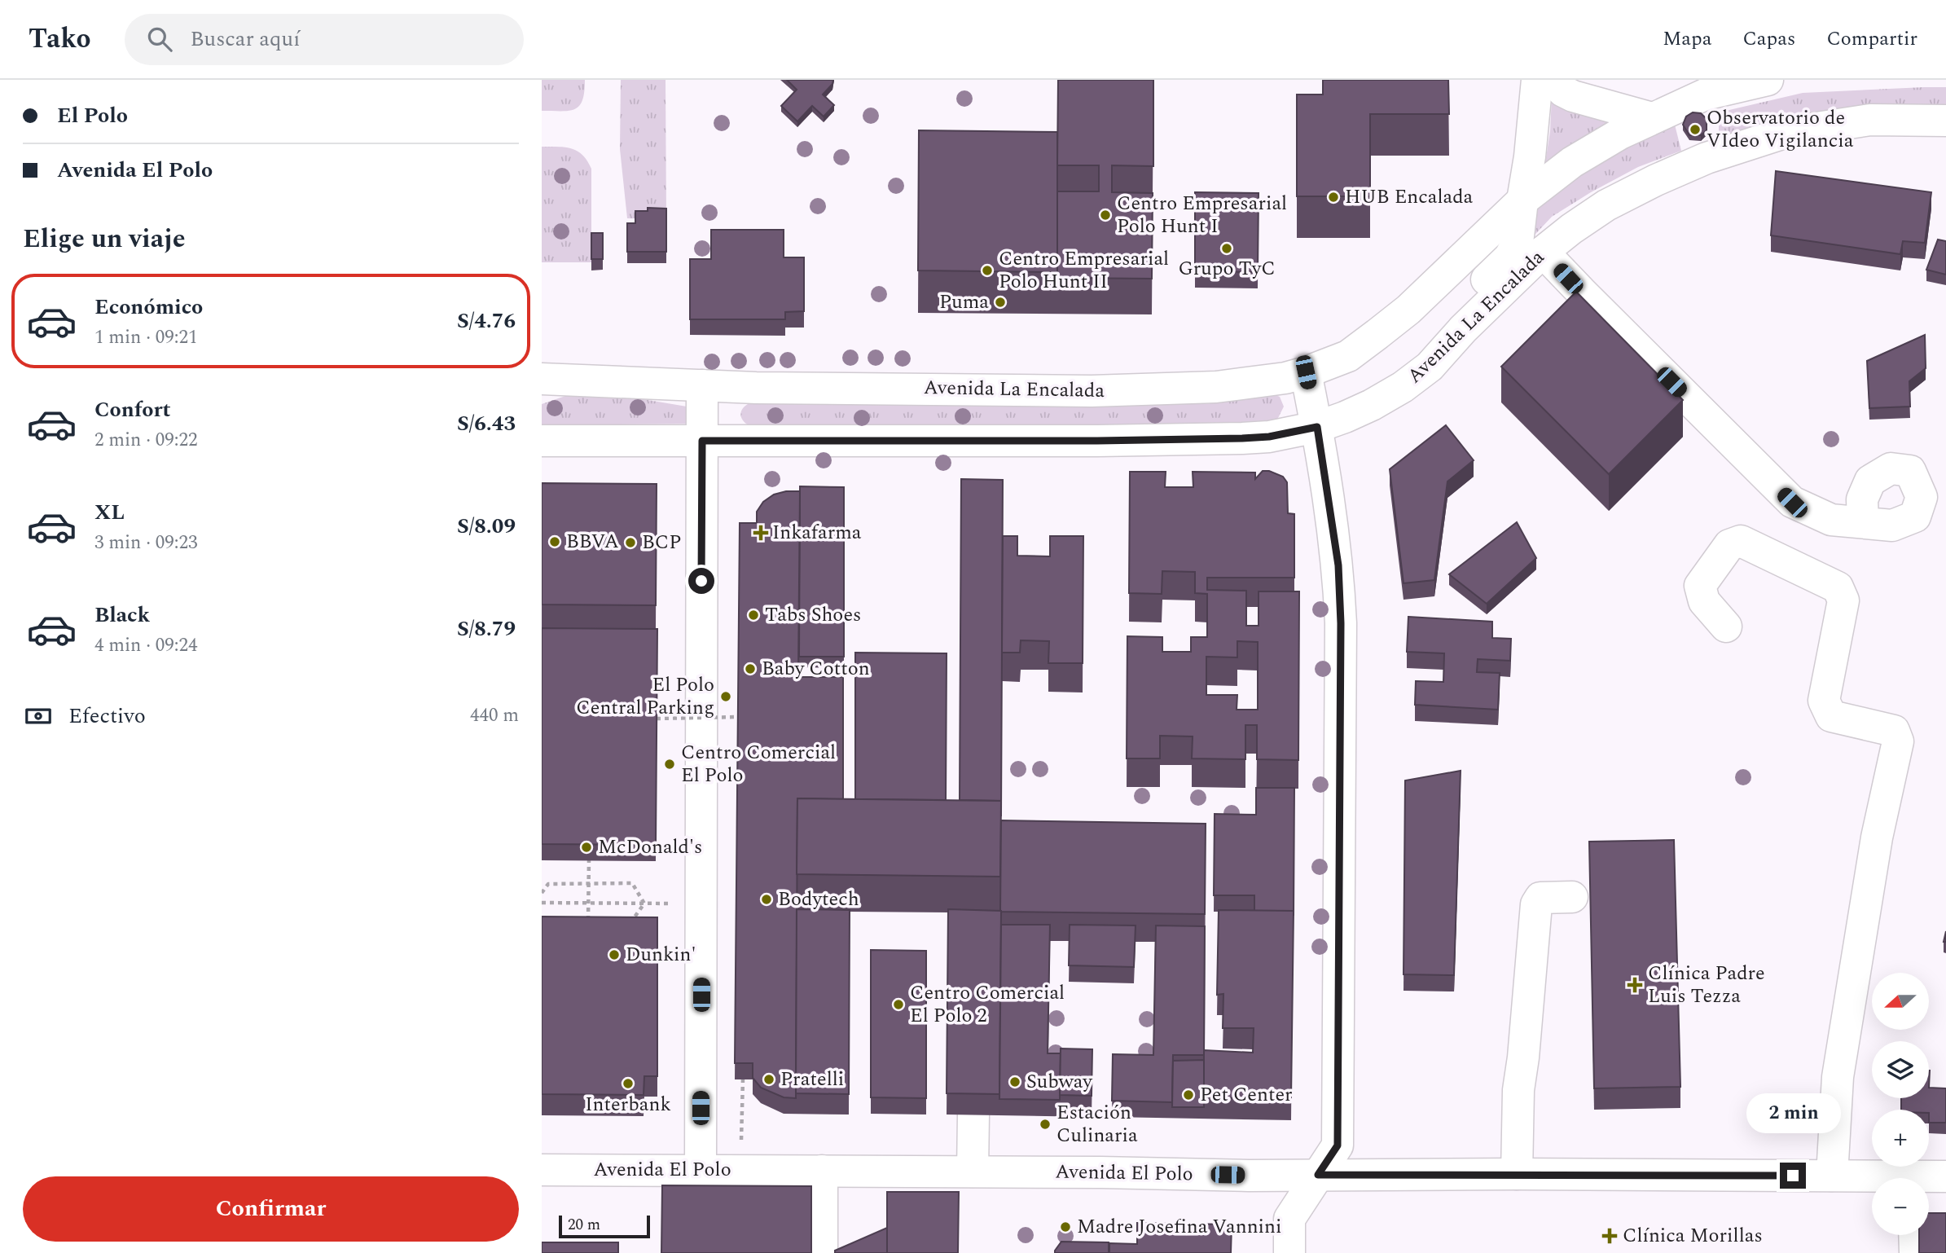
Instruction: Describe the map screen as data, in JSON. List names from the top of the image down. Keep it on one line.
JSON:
{"streets":{"main road":["Avenida La Encalada","Avenida El Polo"]},"places":{"other":["Observatorio de VIdeo Vigilancia","HUB Encalada","Centro Empresarial Polo Hunt I","Grupo TyC","Centro Empresarial Polo Hunt II","Puma","BBVA","BCP","Tabs Shoes","Baby Cotton","El Polo Central Parking","Centro Comercial El Polo","McDonald's","Bodytech","Dunkin'","Centro Comercial El Polo 2","Pratelli","Subway","Interbank","Pet Center","Estación Culinaria","Madre Josefina Vannini"],"health":["Inkafarma","Clínica Padre Luis Tezza","Clínica Morillas"]},"scale_bar":"20 m","north":"left","page":{"header":"Tako","search":"Buscar aquí","nav":["Mapa","Capas","Compartir"],"banner":["El Polo","Avenida El Polo"],"heading":"Elige un viaje","list":[{"name":"Económico","note":"1 min · 09:21","value":"S/4.76"},{"name":"Confort","note":"2 min · 09:22","value":"S/6.43"},{"name":"XL","note":"3 min · 09:23","value":"S/8.09"},{"name":"Black","note":"4 min · 09:24","value":"S/8.79"}],"pay":["Efectivo","440 m"],"map_buttons":["+","−"],"bubble":"2 min","buttons":"Confirmar","scale":"20 m"}}
